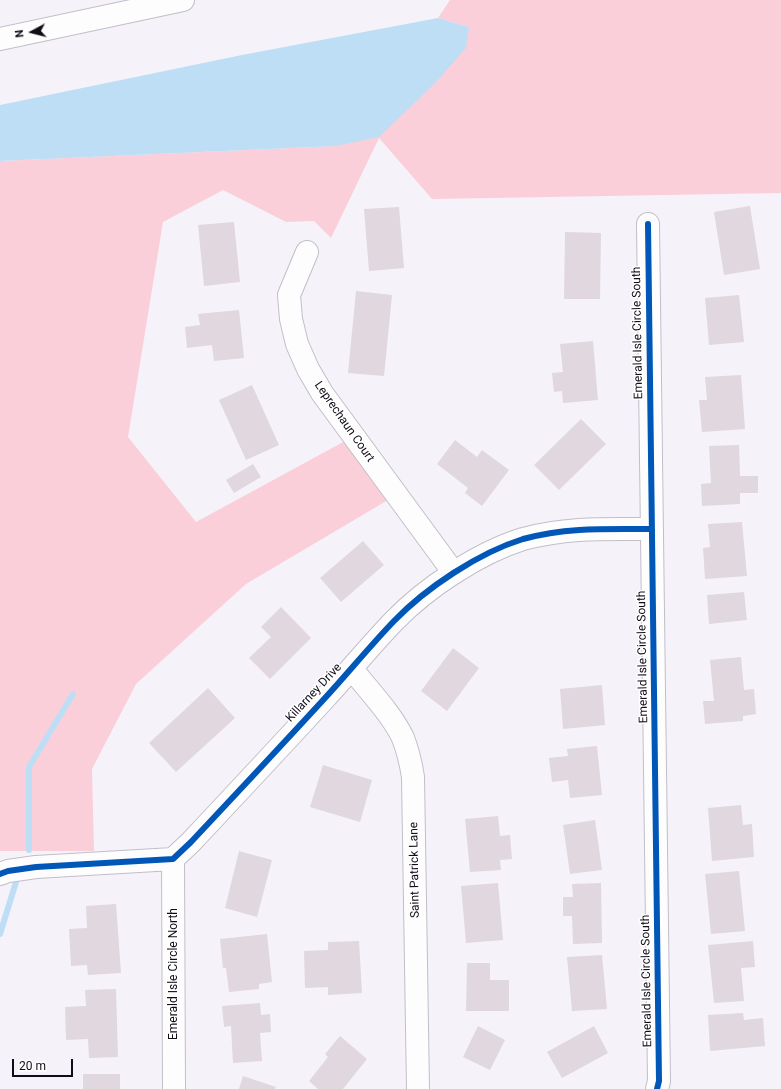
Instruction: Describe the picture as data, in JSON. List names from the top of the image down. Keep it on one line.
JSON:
{"streets":{"street":["Emerald Isle Circle South","Leprechaun Court","Killarney Drive","Saint Patrick Lane","Emerald Isle Circle North"]},"crossings":[["Emerald Isle Circle South","Killarney Drive"],["Leprechaun Court","Killarney Drive"],["Killarney Drive","Saint Patrick Lane"],["Killarney Drive","Emerald Isle Circle North"]],"scale_bar":"20 m","north":"left"}
